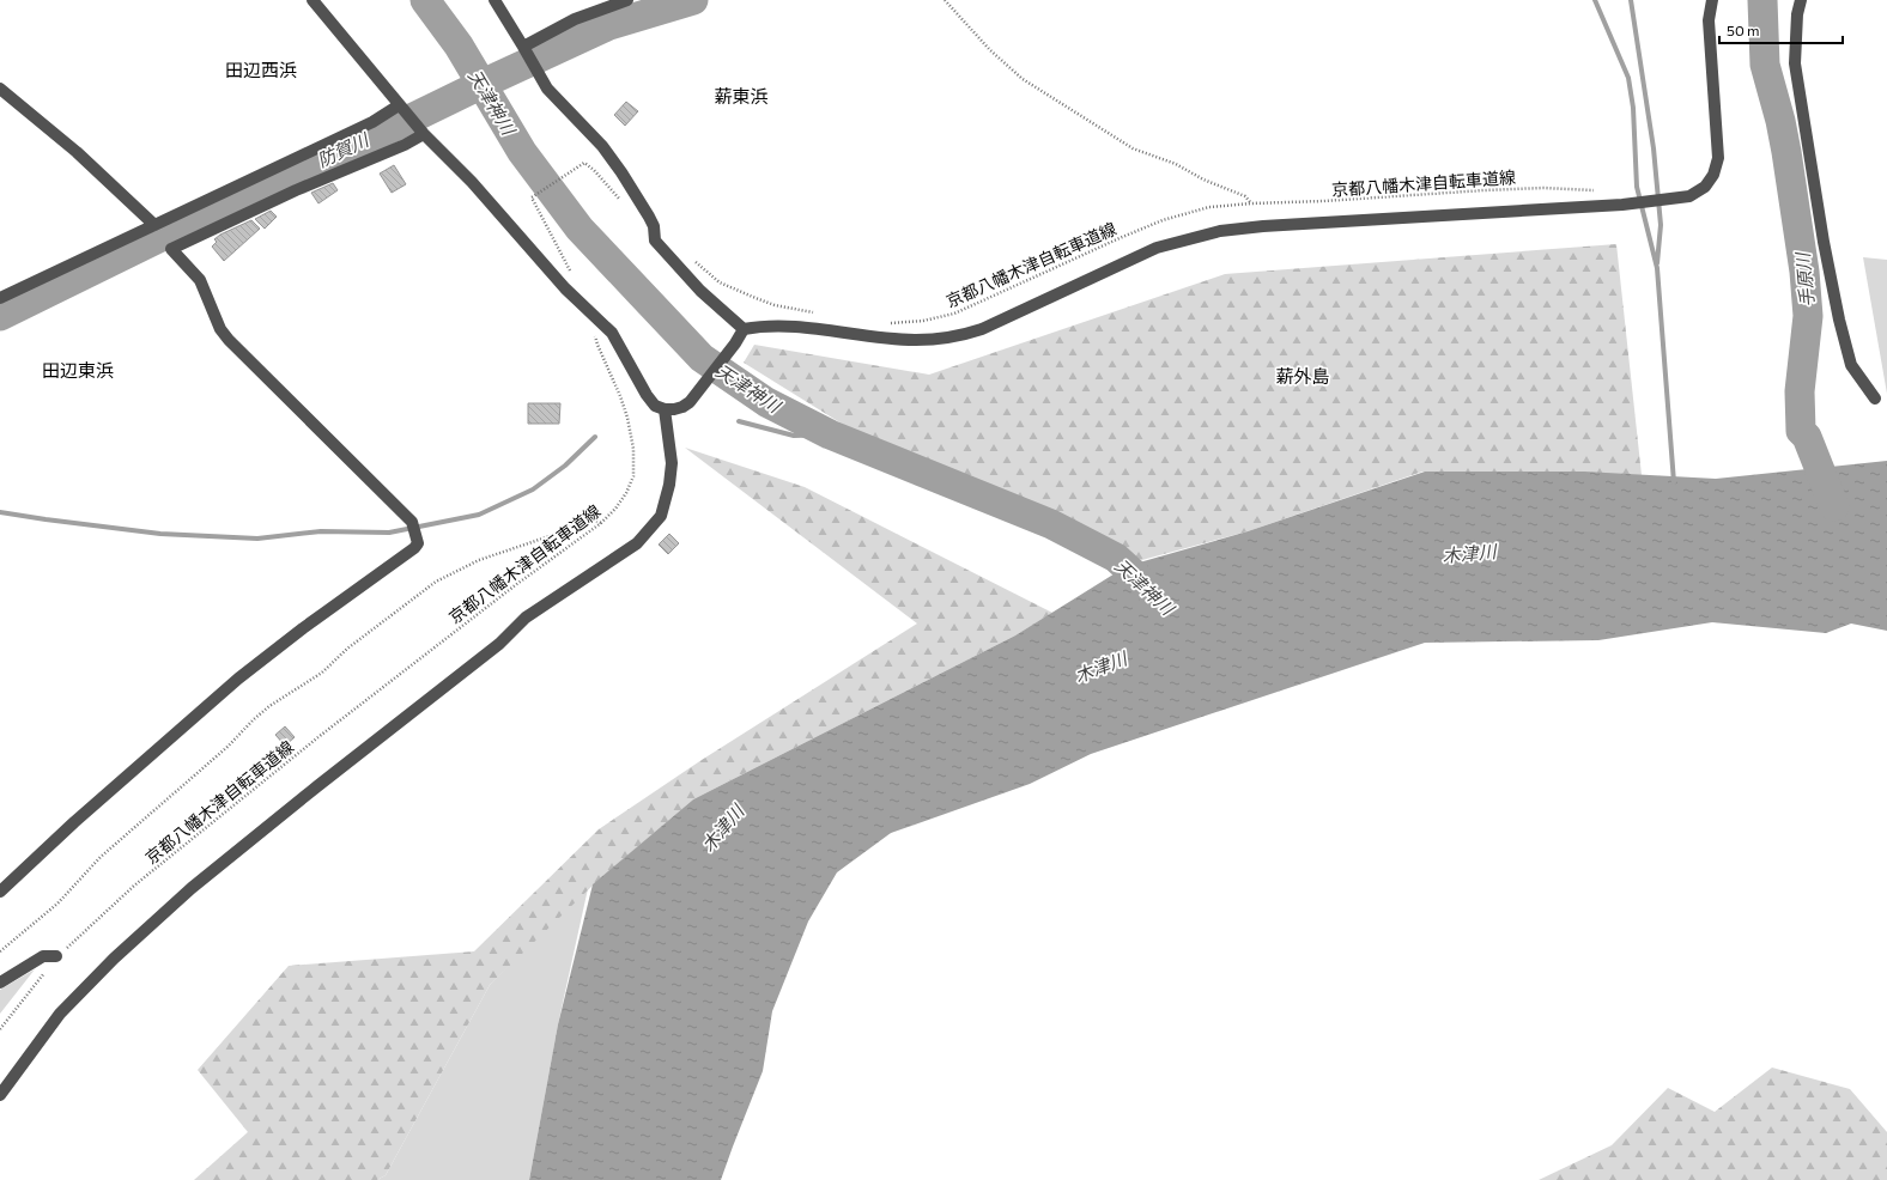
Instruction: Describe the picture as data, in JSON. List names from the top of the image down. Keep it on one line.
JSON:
{"streets":{"path":["京都八幡木津自転車道線"]},"districts":["田辺西浜","薪東浜","田辺東浜","薪外島"],"water":["天津神川","防賀川","手原川","木津川"],"scale_bar":"50 m"}
